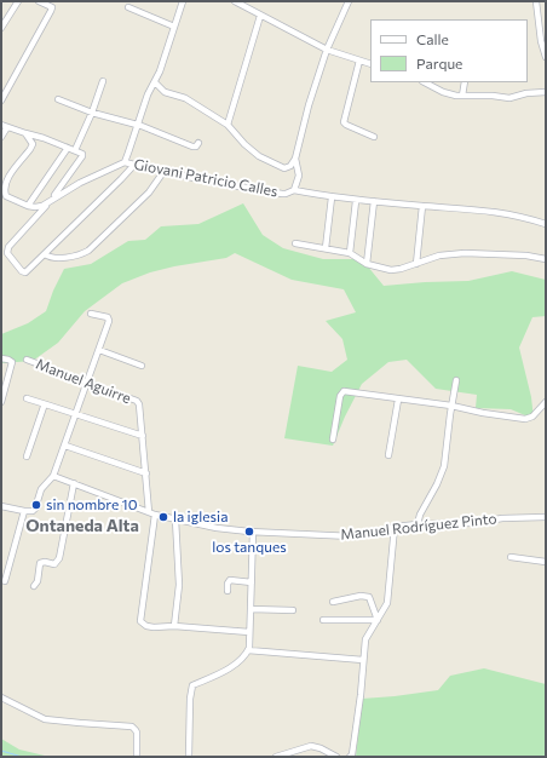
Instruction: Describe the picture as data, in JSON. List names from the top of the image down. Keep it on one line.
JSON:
{"streets":{"street":["Giovani Patricio Calles","Manuel Aguirre","Manuel Rodríguez Pinto"]},"districts":["Ontaneda Alta"],"places":["sin nombre 10","la iglesia","los tanques"],"legend":["Calle","Parque"]}
